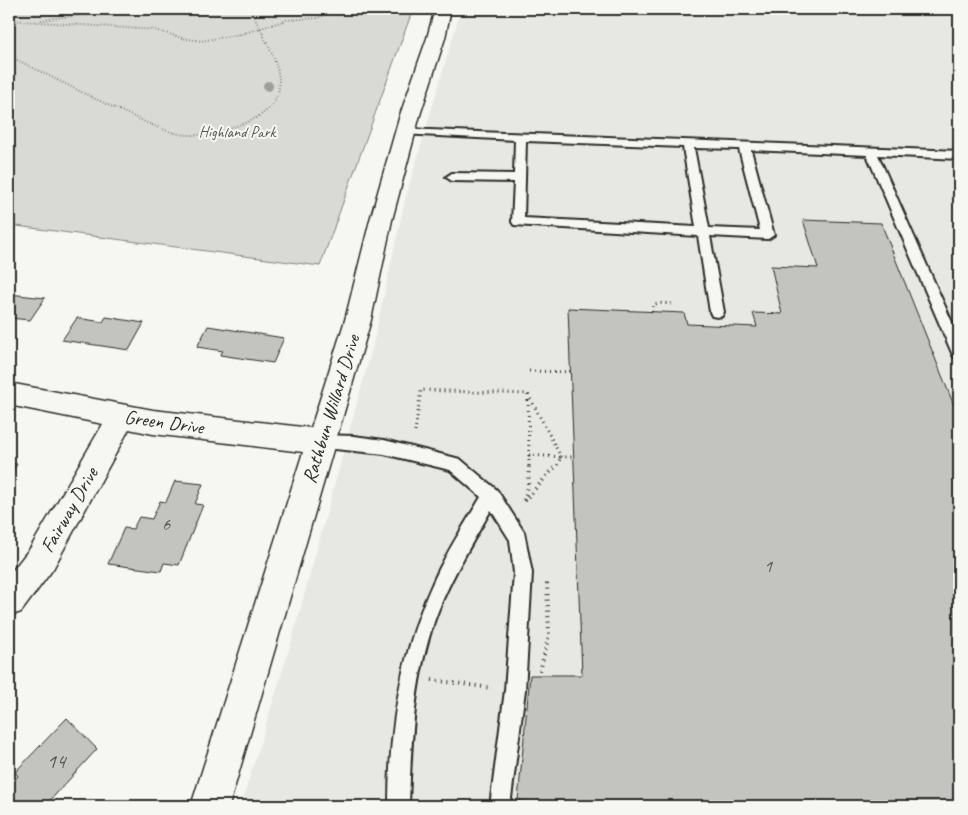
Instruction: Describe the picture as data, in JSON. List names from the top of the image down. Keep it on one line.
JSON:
{"streets":{"street":["Rathbun Willard Drive","Green Drive","Fairway Drive"]},"crossings":[["Rathbun Willard Drive","Green Drive"],["Green Drive","Fairway Drive"]],"parks":["Highland Park"],"house_numbers":["6","1","14"]}
